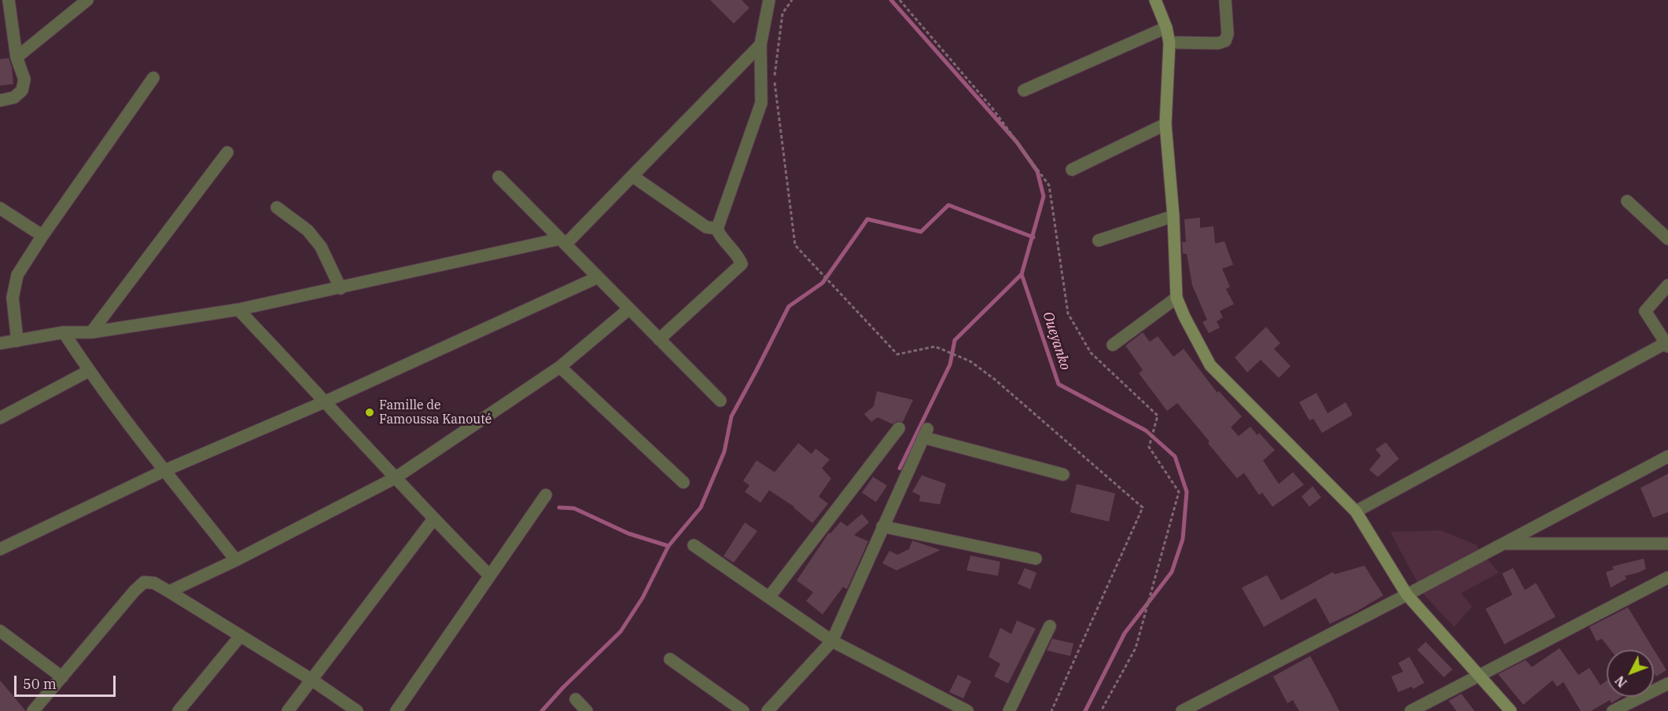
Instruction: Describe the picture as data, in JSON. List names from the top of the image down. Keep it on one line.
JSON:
{"water":["Oueyanko"],"places":["Famille de Famoussa Kanouté"],"scale_bar":"50 m","north":"bottom left"}
